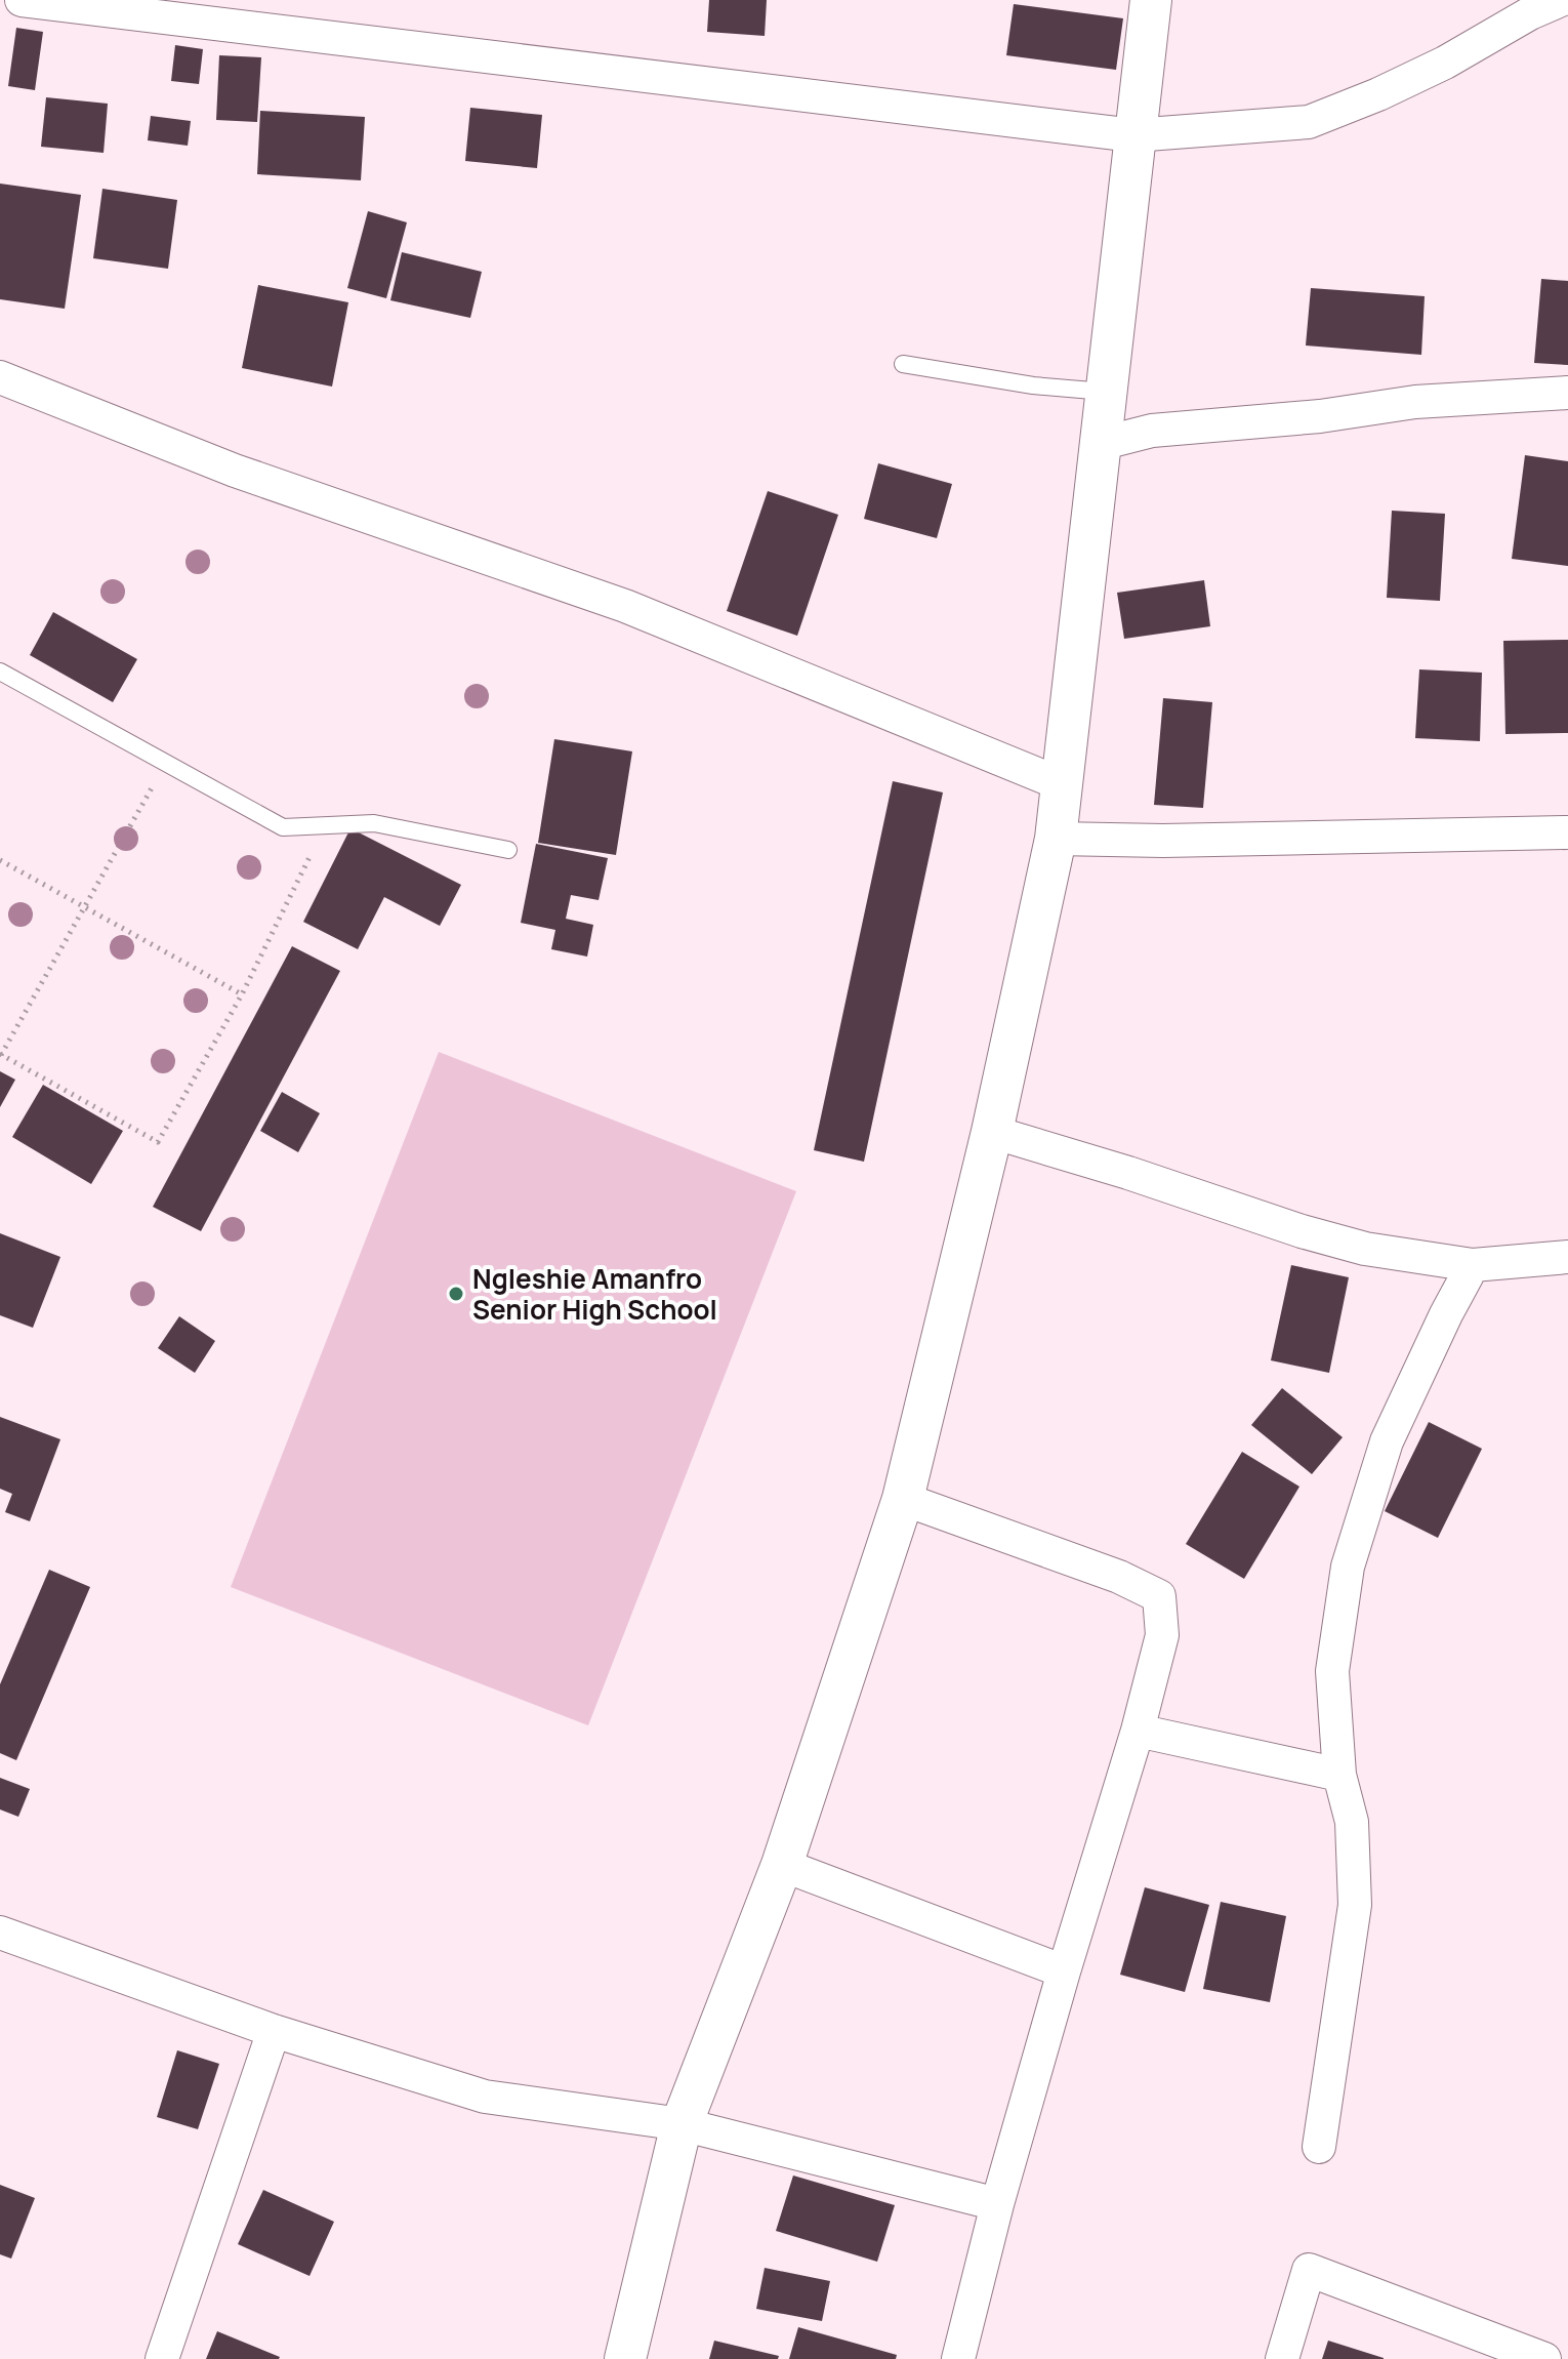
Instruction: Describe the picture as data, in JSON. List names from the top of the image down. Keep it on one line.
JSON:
{"places":["Ngleshie Amanfro Senior High School"]}
